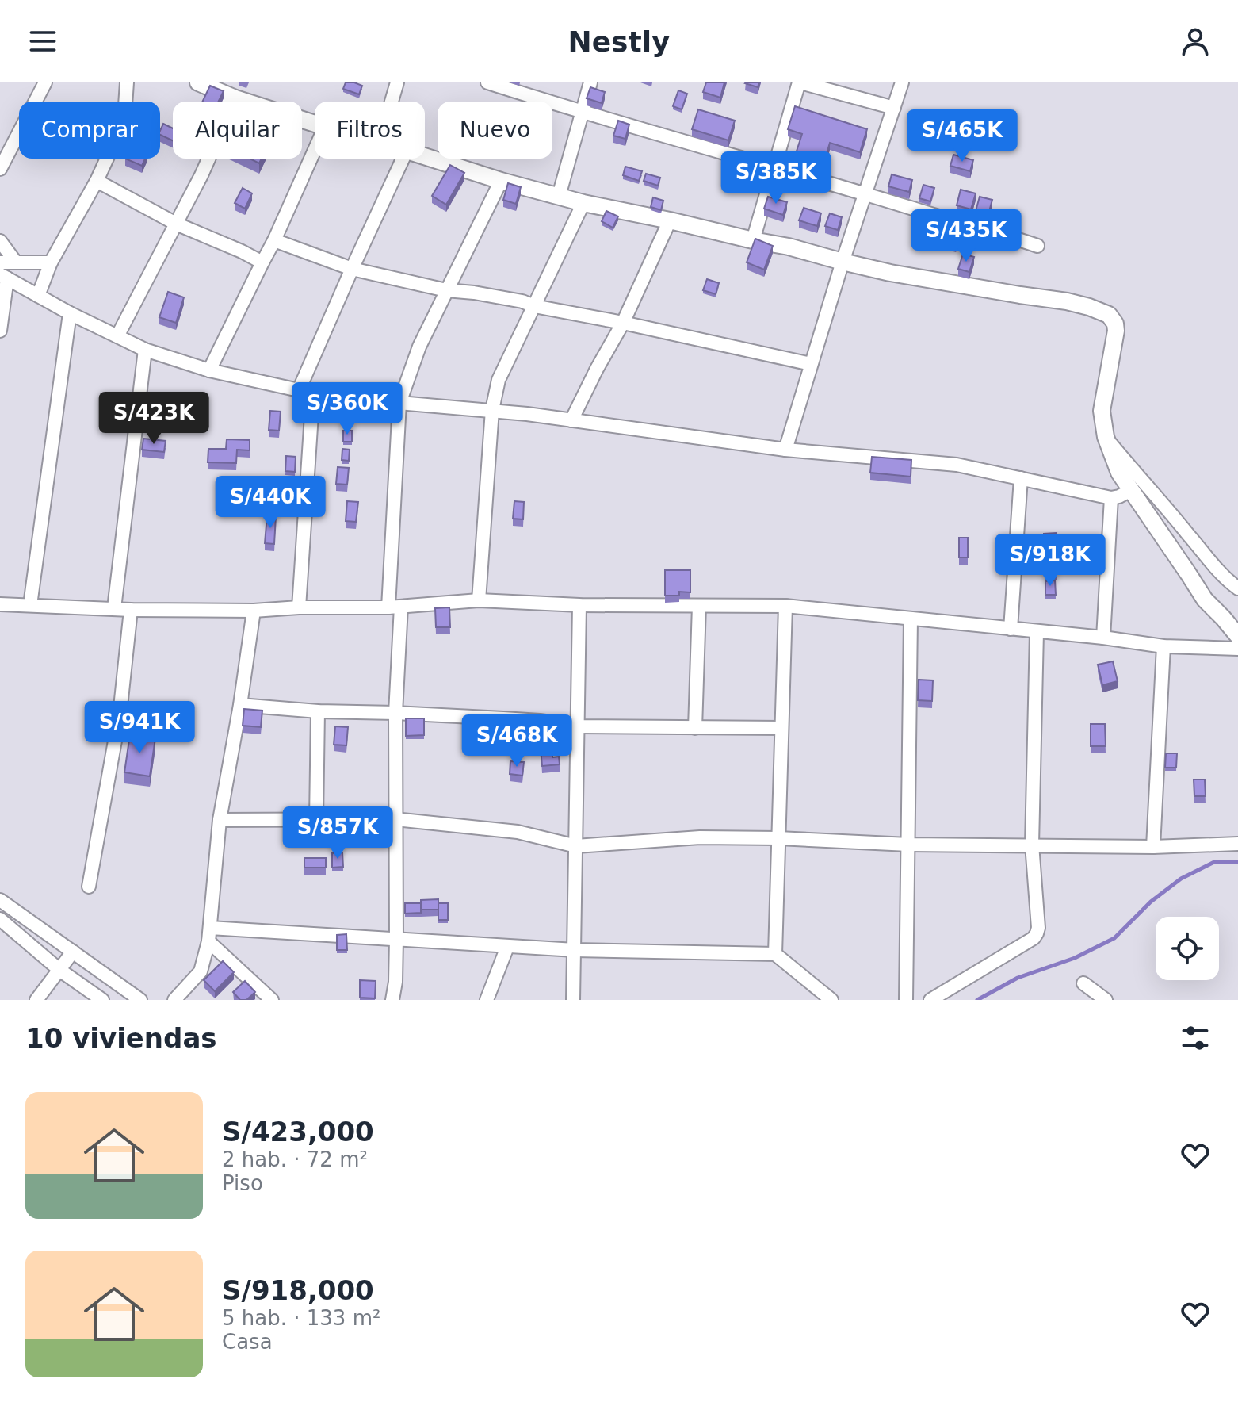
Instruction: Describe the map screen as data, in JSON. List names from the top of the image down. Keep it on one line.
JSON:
{"page":{"header":"Nestly","chip":["Comprar","Alquilar","Filtros","Nuevo"],"price":["S/465K","S/385K","S/435K","S/360K","S/423K","S/440K","S/918K","S/941K","S/468K","S/857K"],"heading":"10 viviendas","list":[{"name":"S/423,000","note":"2 hab. · 72 m² · Piso"},{"name":"S/918,000","note":"5 hab. · 133 m² · Casa"}]}}
